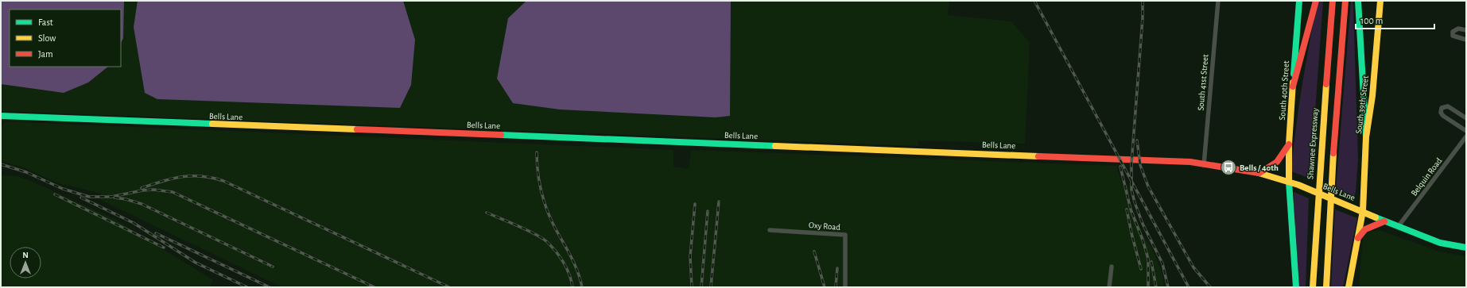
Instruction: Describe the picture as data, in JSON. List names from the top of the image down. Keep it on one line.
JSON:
{"streets":{"main road":["South 40th Street","South 39th Street","Bells Lane","Shawnee Expressway"],"street":["South 41st Street","Belquin Road","Oxy Road"]},"crossings":[["South 41st Street","Bells Lane"],["South 40th Street","Bells Lane"],["South 39th Street","Bells Lane"],["Bells Lane","Belquin Road"]],"places":{"bus stop":["Bells / 40th"]},"legend":["Fast","Slow","Jam"],"scale_bar":"100 m","north":"top"}
